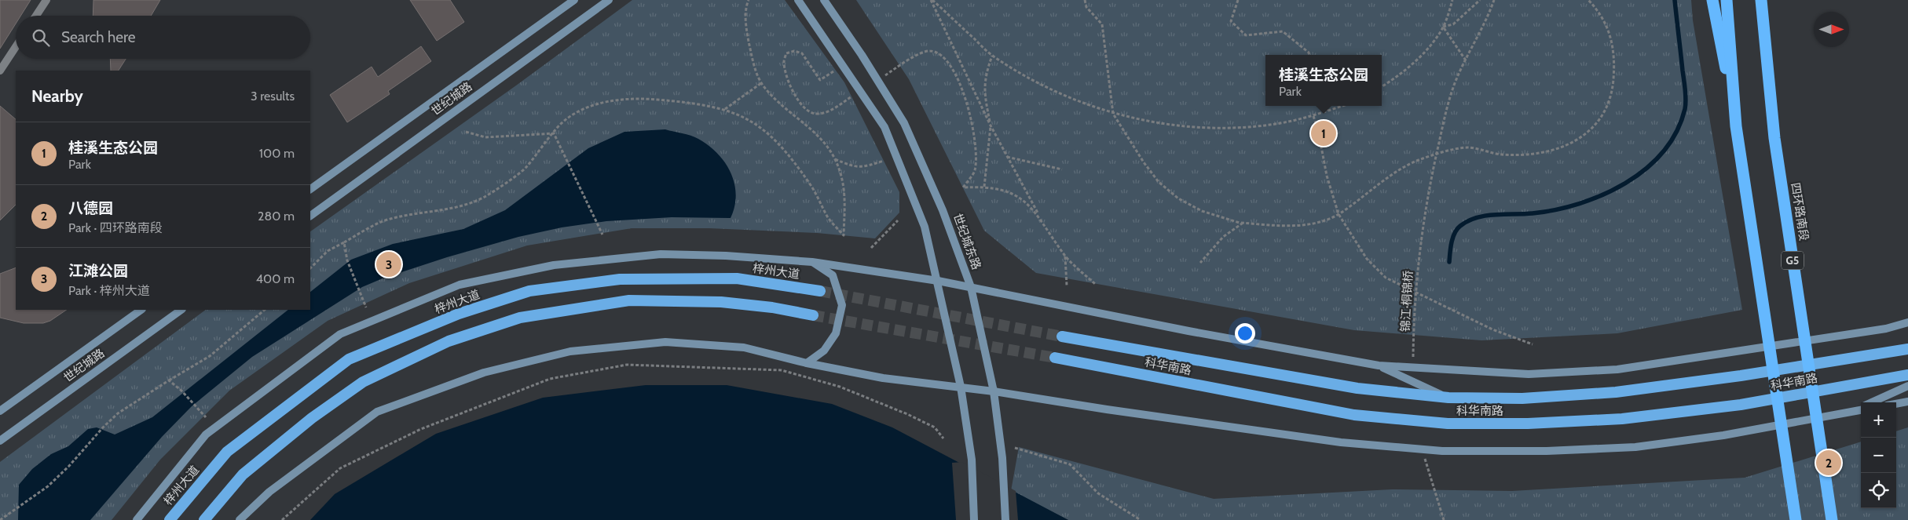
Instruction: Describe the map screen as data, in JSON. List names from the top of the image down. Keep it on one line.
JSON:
{"streets":{"highway":["四环路南段","G5","梓州大道","科华南路"],"main road":["世纪城路","世纪城东路"],"path":["锦江·桐锦桥"]},"north":"right","page":{"search":"Search here","popup":["桂溪生态公园","Park"],"heading":["Nearby","3 results"],"pins":["1","3","2"],"list":[{"mark":"1","name":"桂溪生态公园","note":"Park","value":"100 m"},{"mark":"2","name":"八德园","note":"Park · 四环路南段","value":"280 m"},{"mark":"3","name":"江滩公园","note":"Park · 梓州大道","value":"400 m"}],"map_buttons":["+","−"]}}
